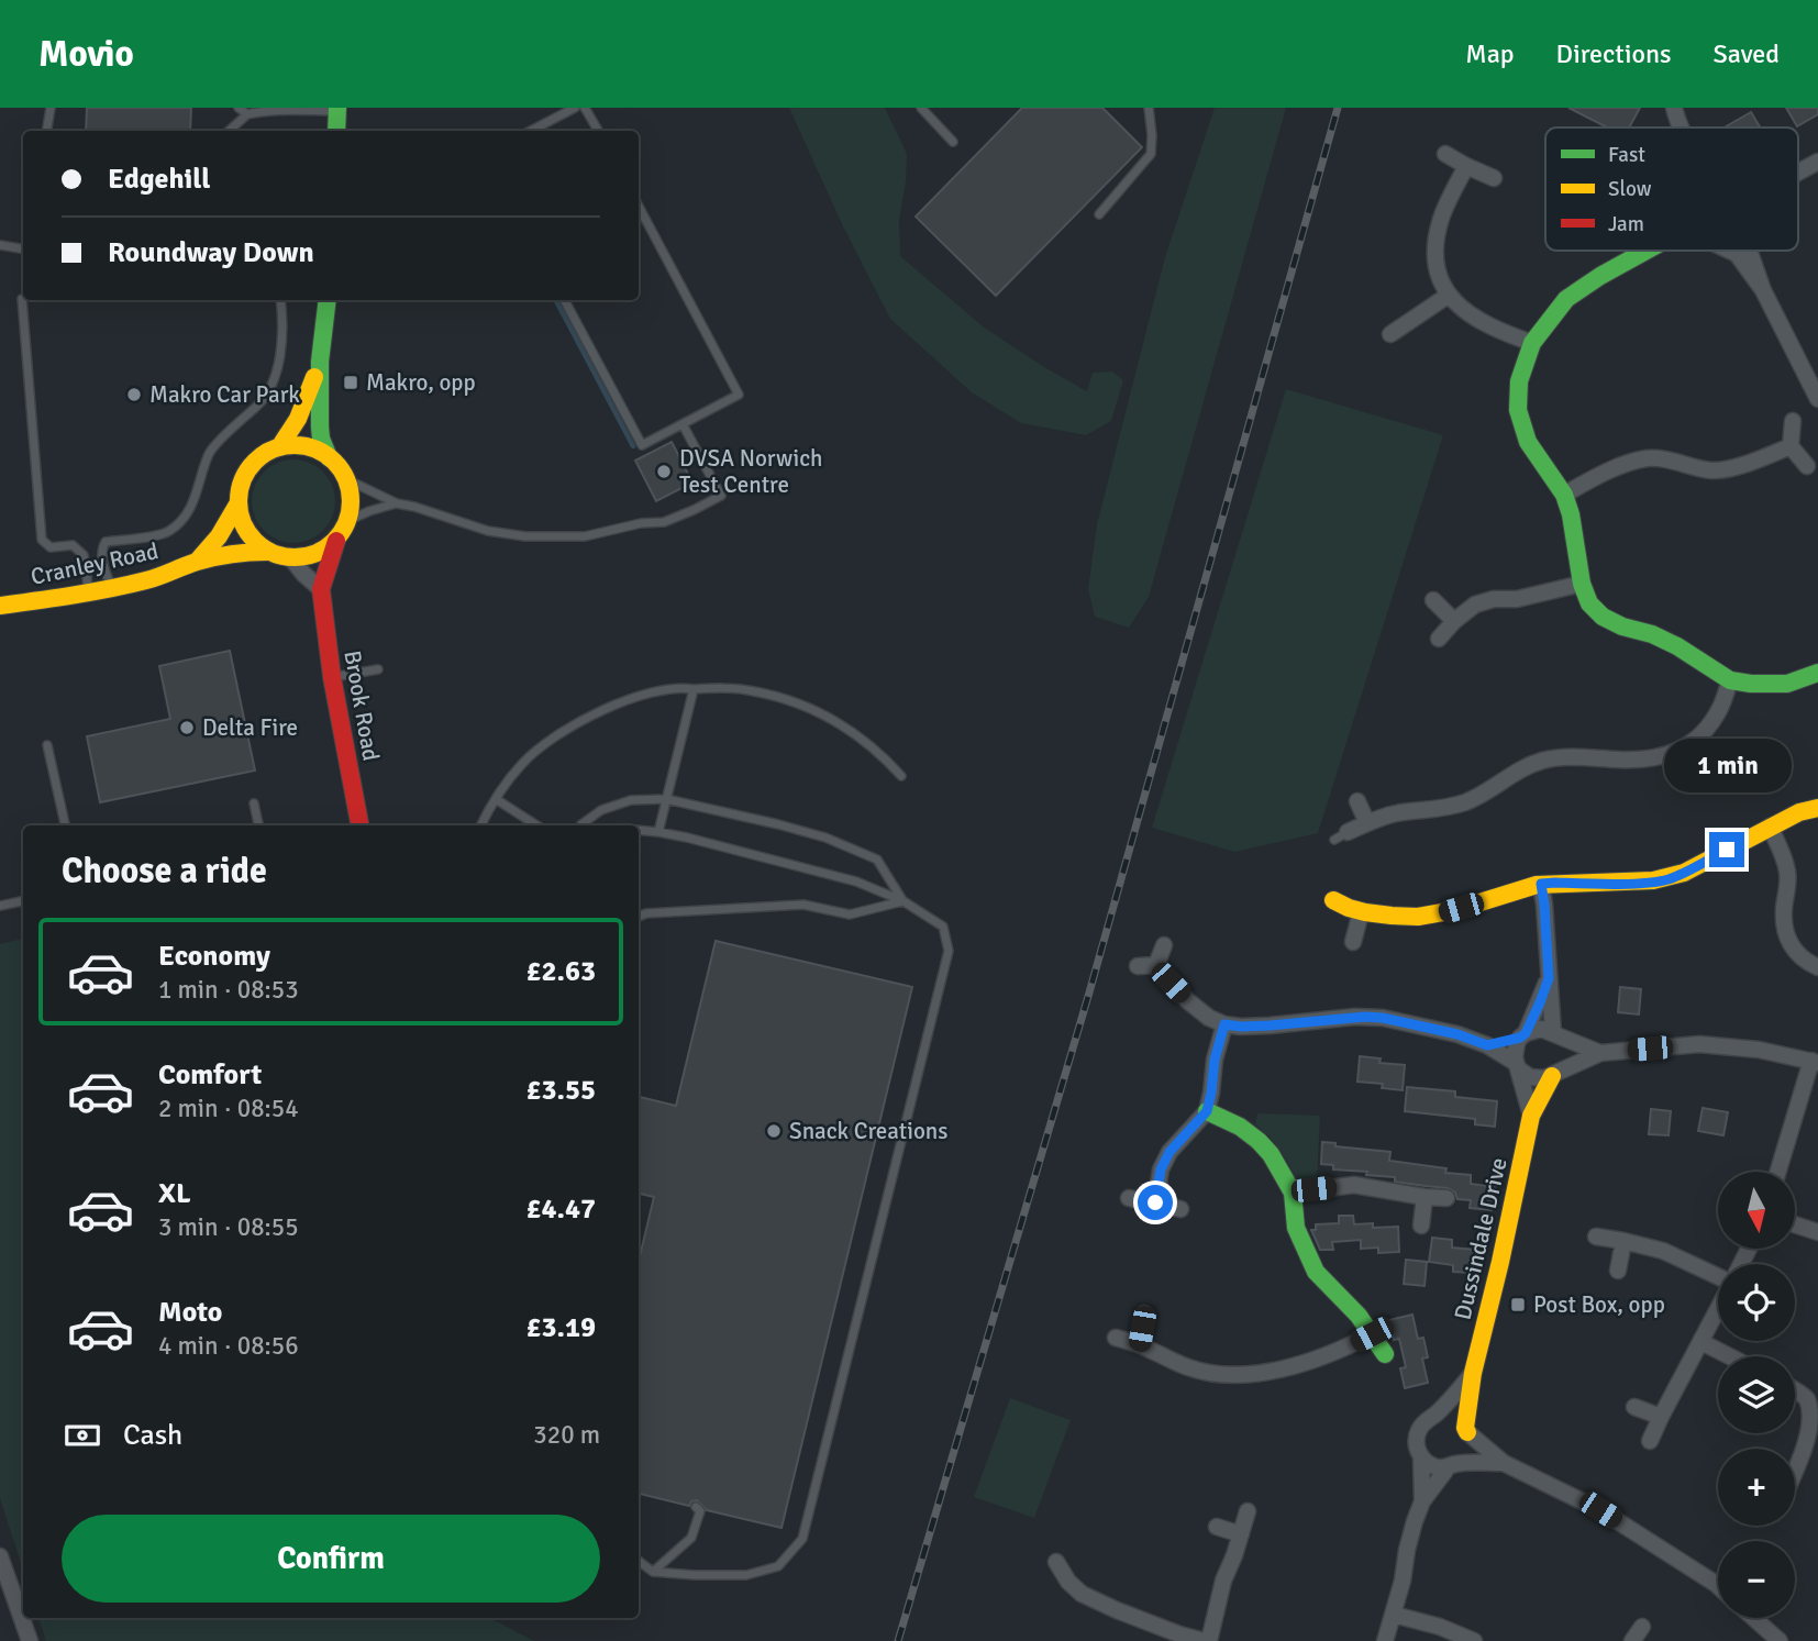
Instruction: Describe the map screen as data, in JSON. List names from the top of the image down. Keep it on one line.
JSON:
{"streets":{"street":["Cranley Road","Brook Road","Dussindale Drive"]},"crossings":[["Cranley Road","Brook Road"]],"places":{"transit":["Makro, opp","Post Box, opp"],"other":["Makro Car Park","DVSA Norwich Test Centre","Delta Fire","Snack Creations"]},"legend":["Fast","Slow","Jam"],"north":"bottom","page":{"header":"Movio","nav":["Map","Directions","Saved"],"banner":["Edgehill","Roundway Down"],"bubble":"1 min","heading":"Choose a ride","list":[{"name":"Economy","note":"1 min · 08:53","value":"£2.63"},{"name":"Comfort","note":"2 min · 08:54","value":"£3.55"},{"name":"XL","note":"3 min · 08:55","value":"£4.47"},{"name":"Moto","note":"4 min · 08:56","value":"£3.19"}],"map_buttons":["+","−"],"pay":["Cash","320 m"],"buttons":"Confirm"}}
